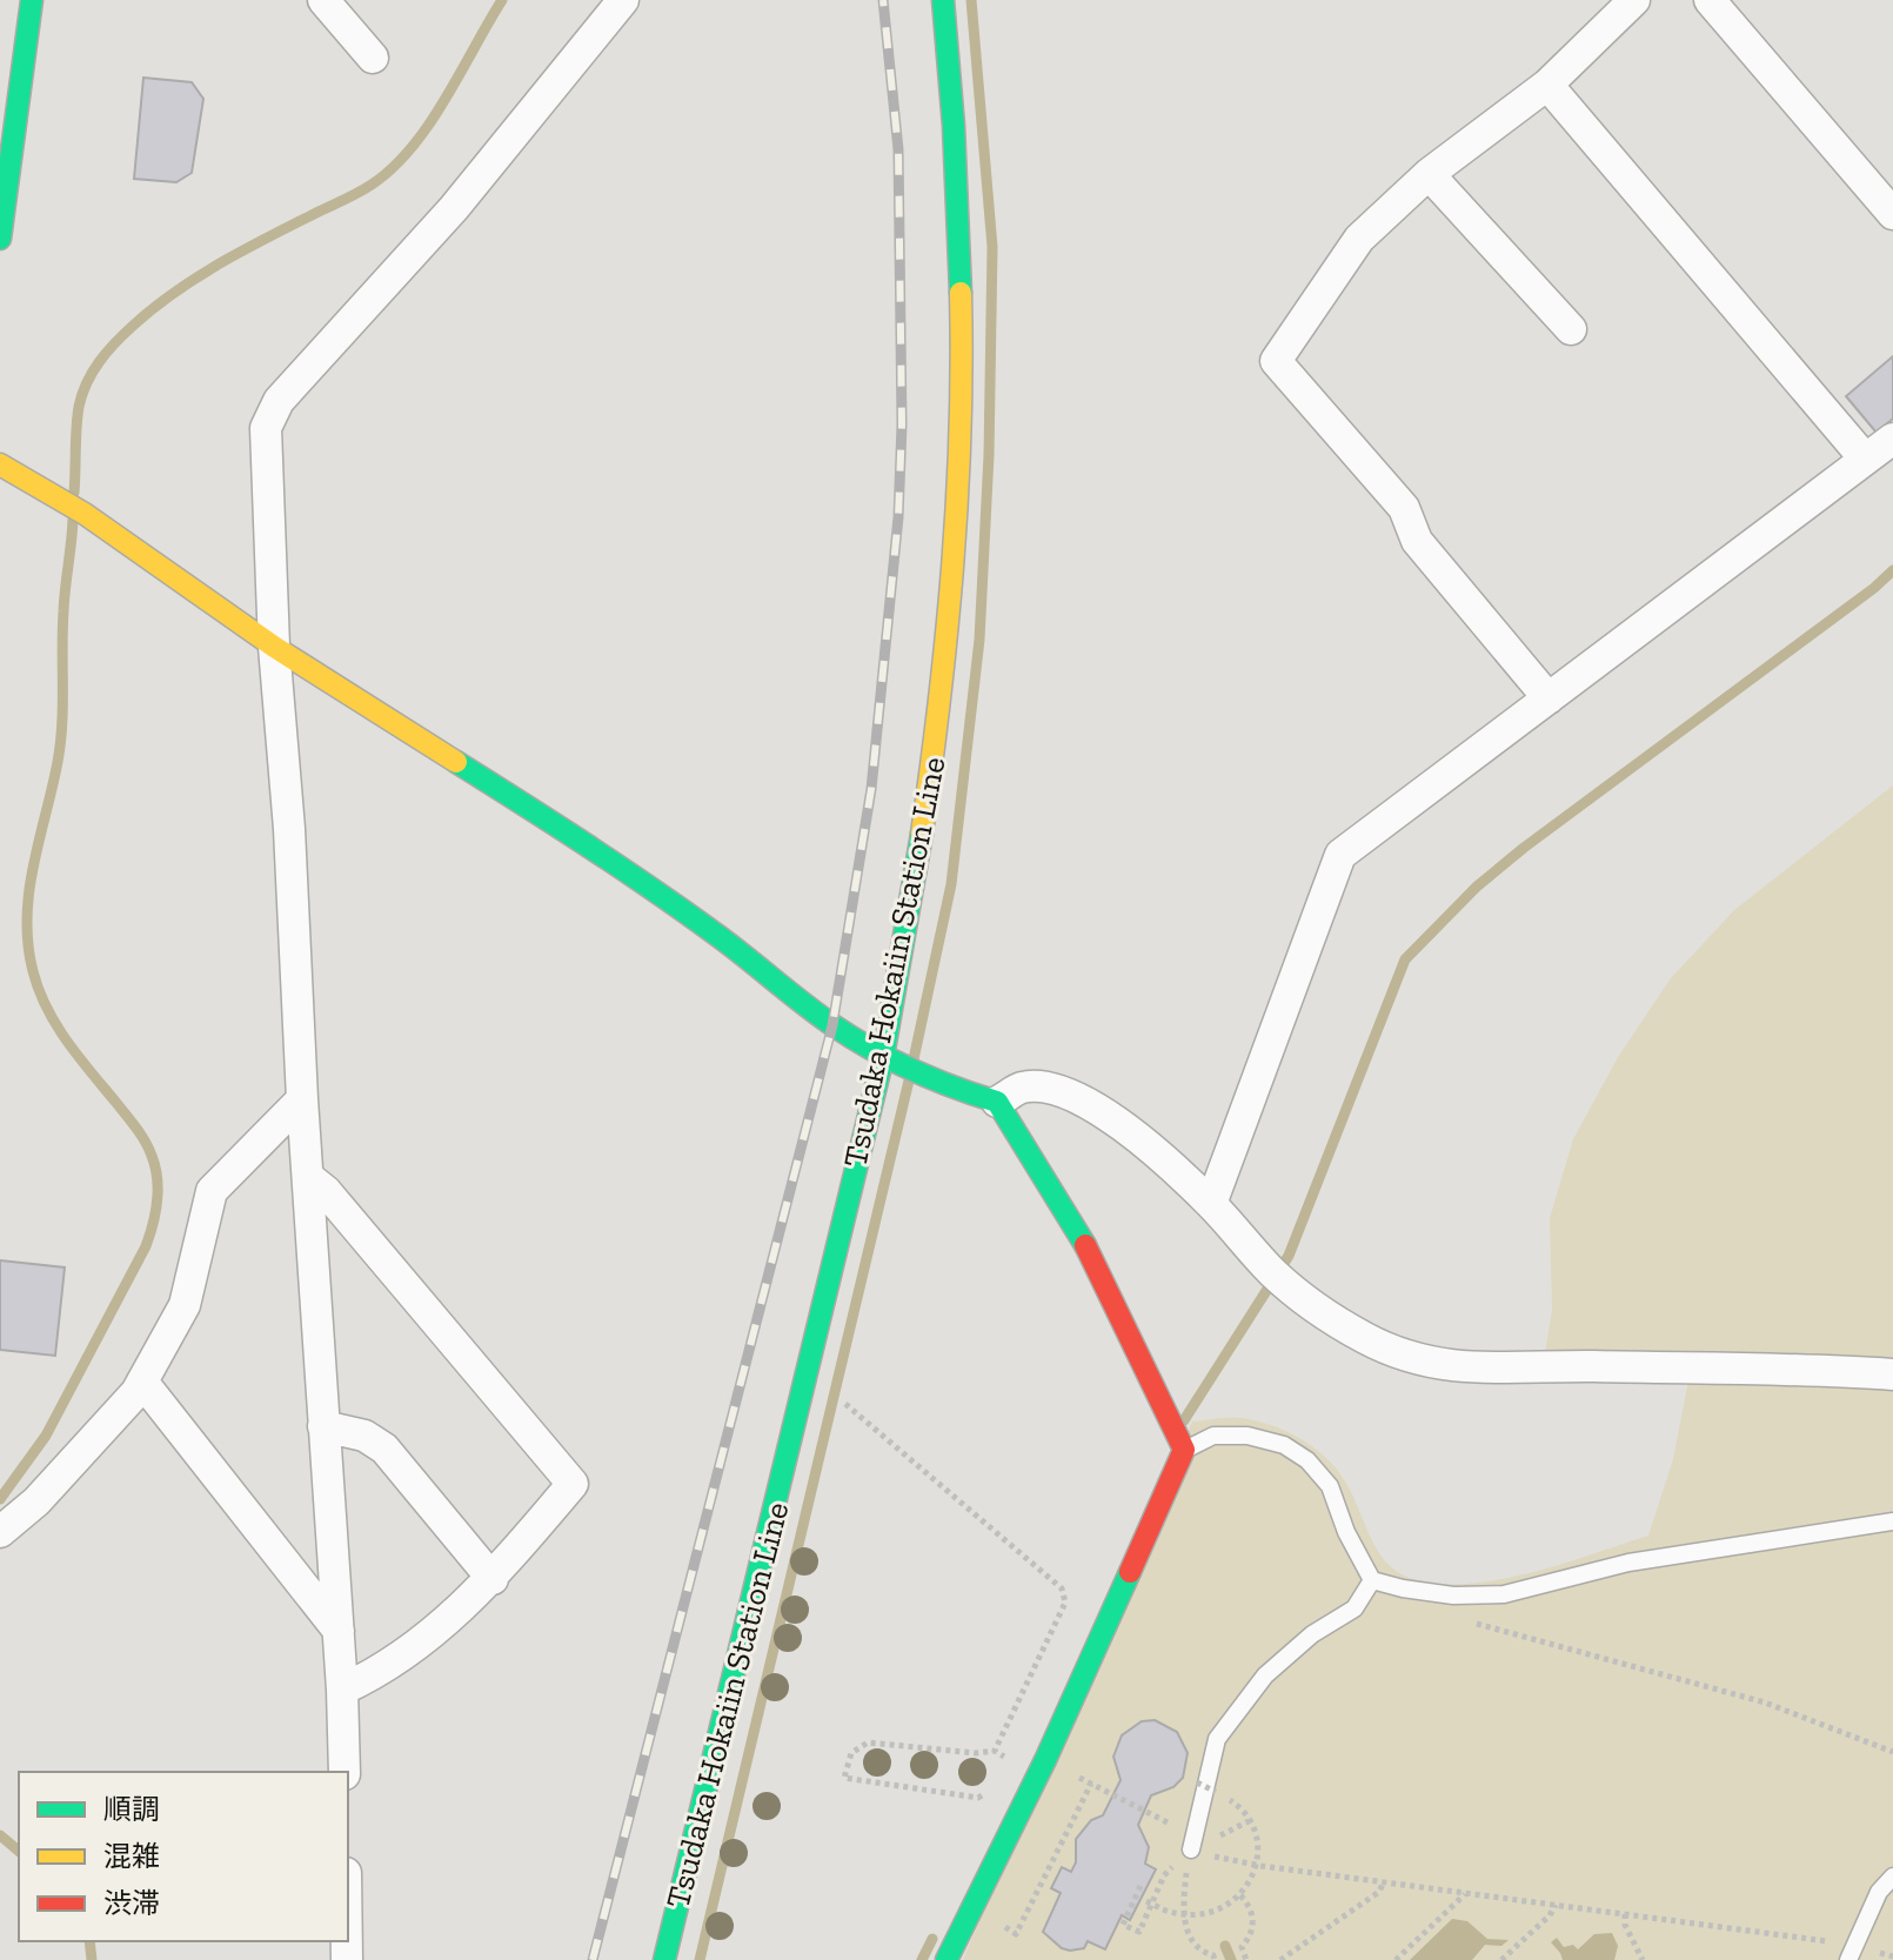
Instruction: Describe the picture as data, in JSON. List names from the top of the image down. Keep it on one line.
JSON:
{"streets":{"main road":["Tsudaka Hokaiin Station Line"]},"legend":["順調","混雑","渋滞"]}
